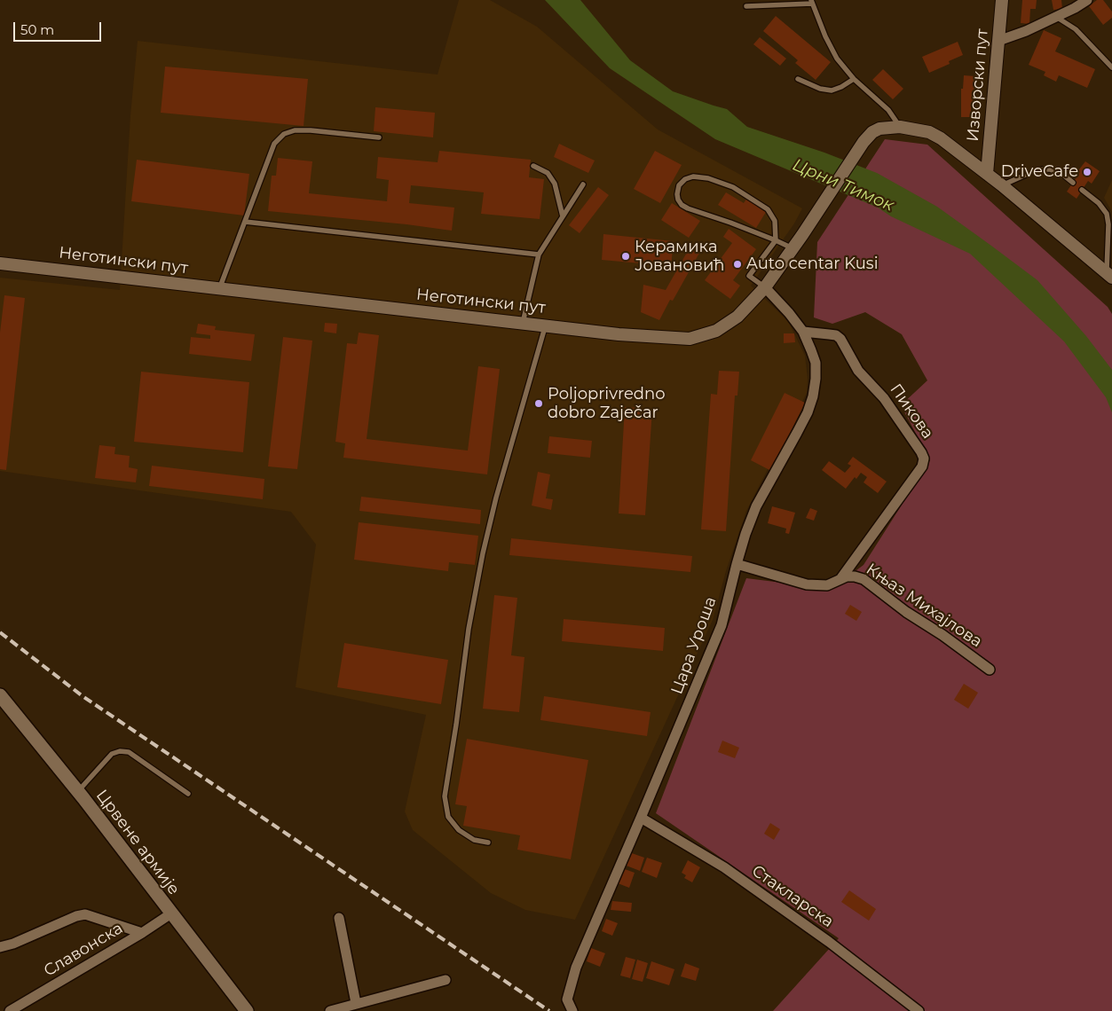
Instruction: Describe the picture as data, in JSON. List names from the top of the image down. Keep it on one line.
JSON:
{"streets":{"main road":["Црвене армије"],"street":["Изворски пут","Неготински пут","Пикова","Књаз Михајлова","Цара Уроша","Стакларска","Славонска"]},"crossings":[["Изворски пут","Неготински пут"],["Неготински пут","Цара Уроша"],["Пикова","Књаз Михајлова"],["Пикова","Цара Уроша"],["Књаз Михајлова","Цара Уроша"],["Цара Уроша","Стакларска"],["Црвене армије","Славонска"]],"water":["Црни Тимок"],"places":["DriveCafe","Керамика Јовановић","Auto centar Kusi","Poljoprivredno dobro Zaječar"],"scale_bar":"50 m"}
